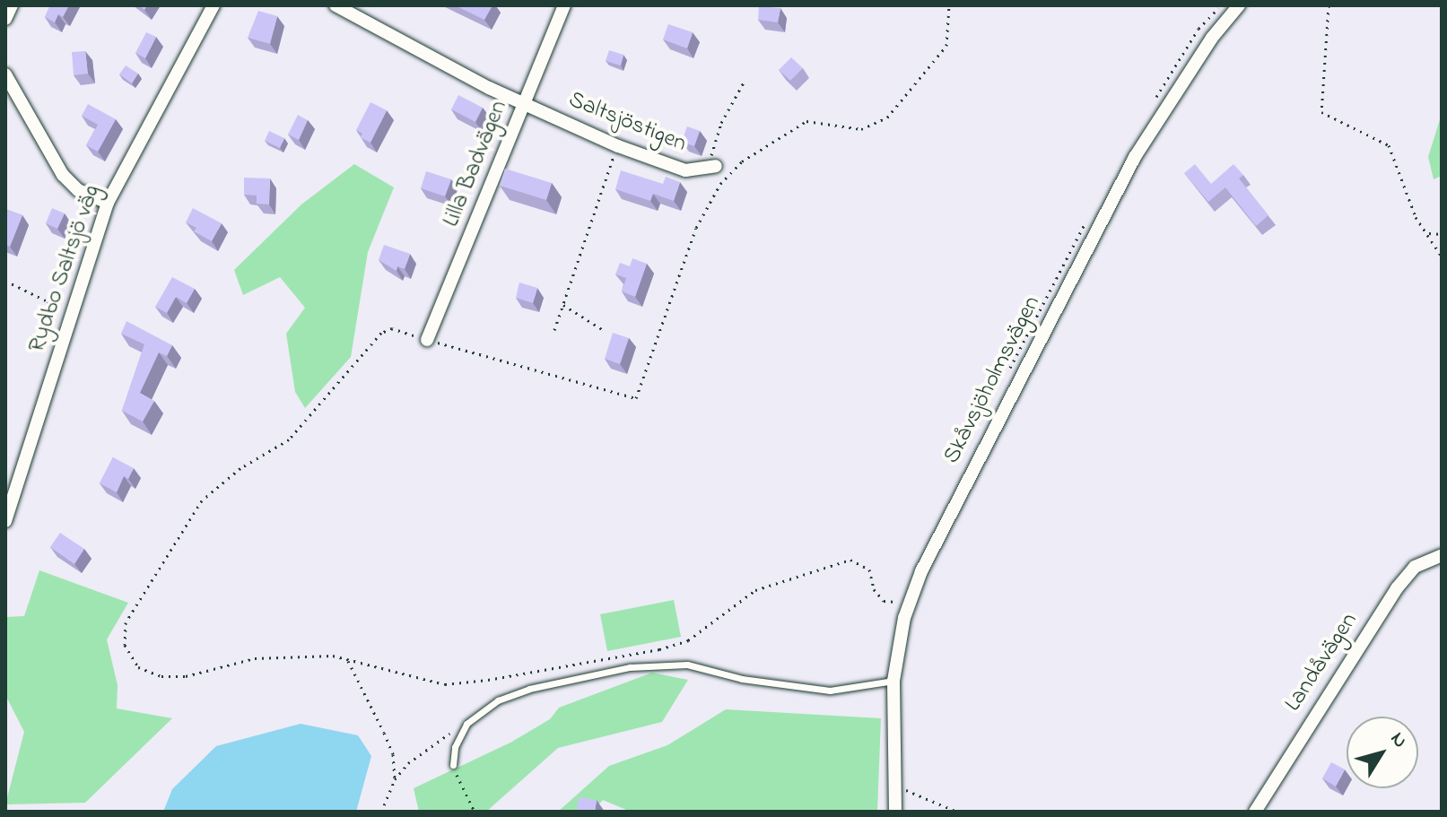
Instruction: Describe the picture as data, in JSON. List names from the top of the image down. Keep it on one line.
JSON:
{"streets":{"street":["Saltsjöstigen","Lilla Badvägen","Rydbo Saltsjö väg","Skåvsjöholmsvägen","Landåvägen"]},"crossings":[["Saltsjöstigen","Lilla Badvägen"]],"north":"top right"}
